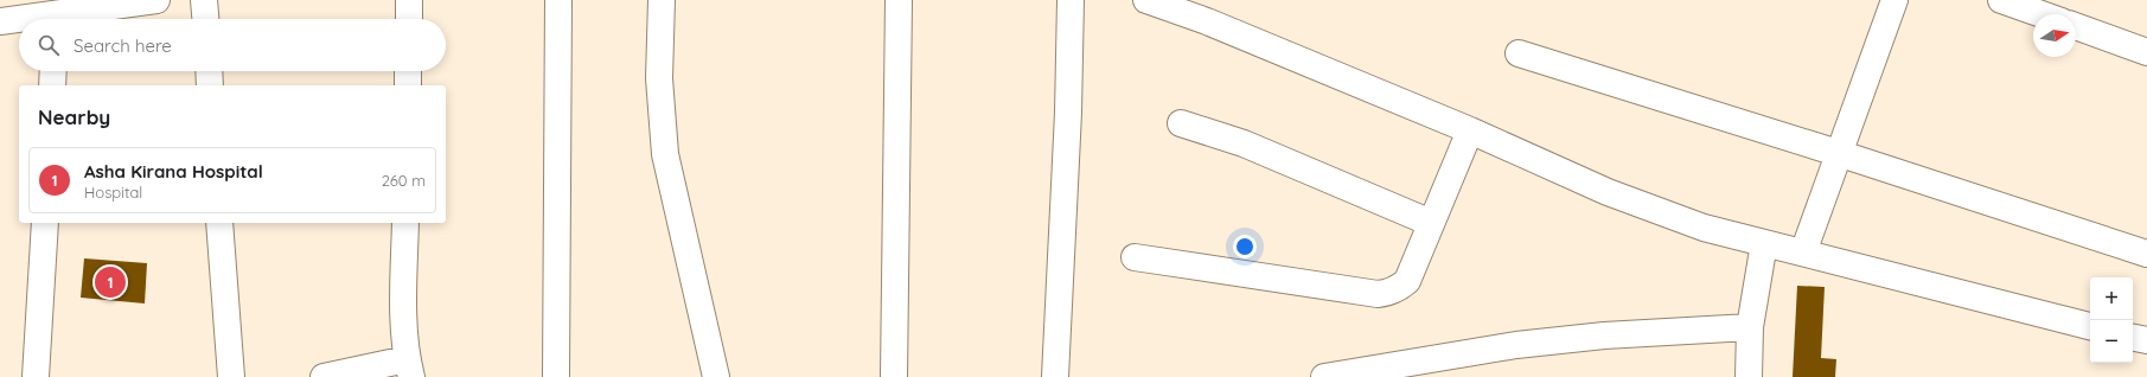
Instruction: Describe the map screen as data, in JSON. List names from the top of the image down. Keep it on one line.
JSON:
{"north":"right","page":{"search":"Search here","heading":"Nearby","list":[{"mark":"1","name":"Asha Kirana Hospital","note":"Hospital","value":"260 m"}],"pins":"1","map_buttons":["+","−"]}}
